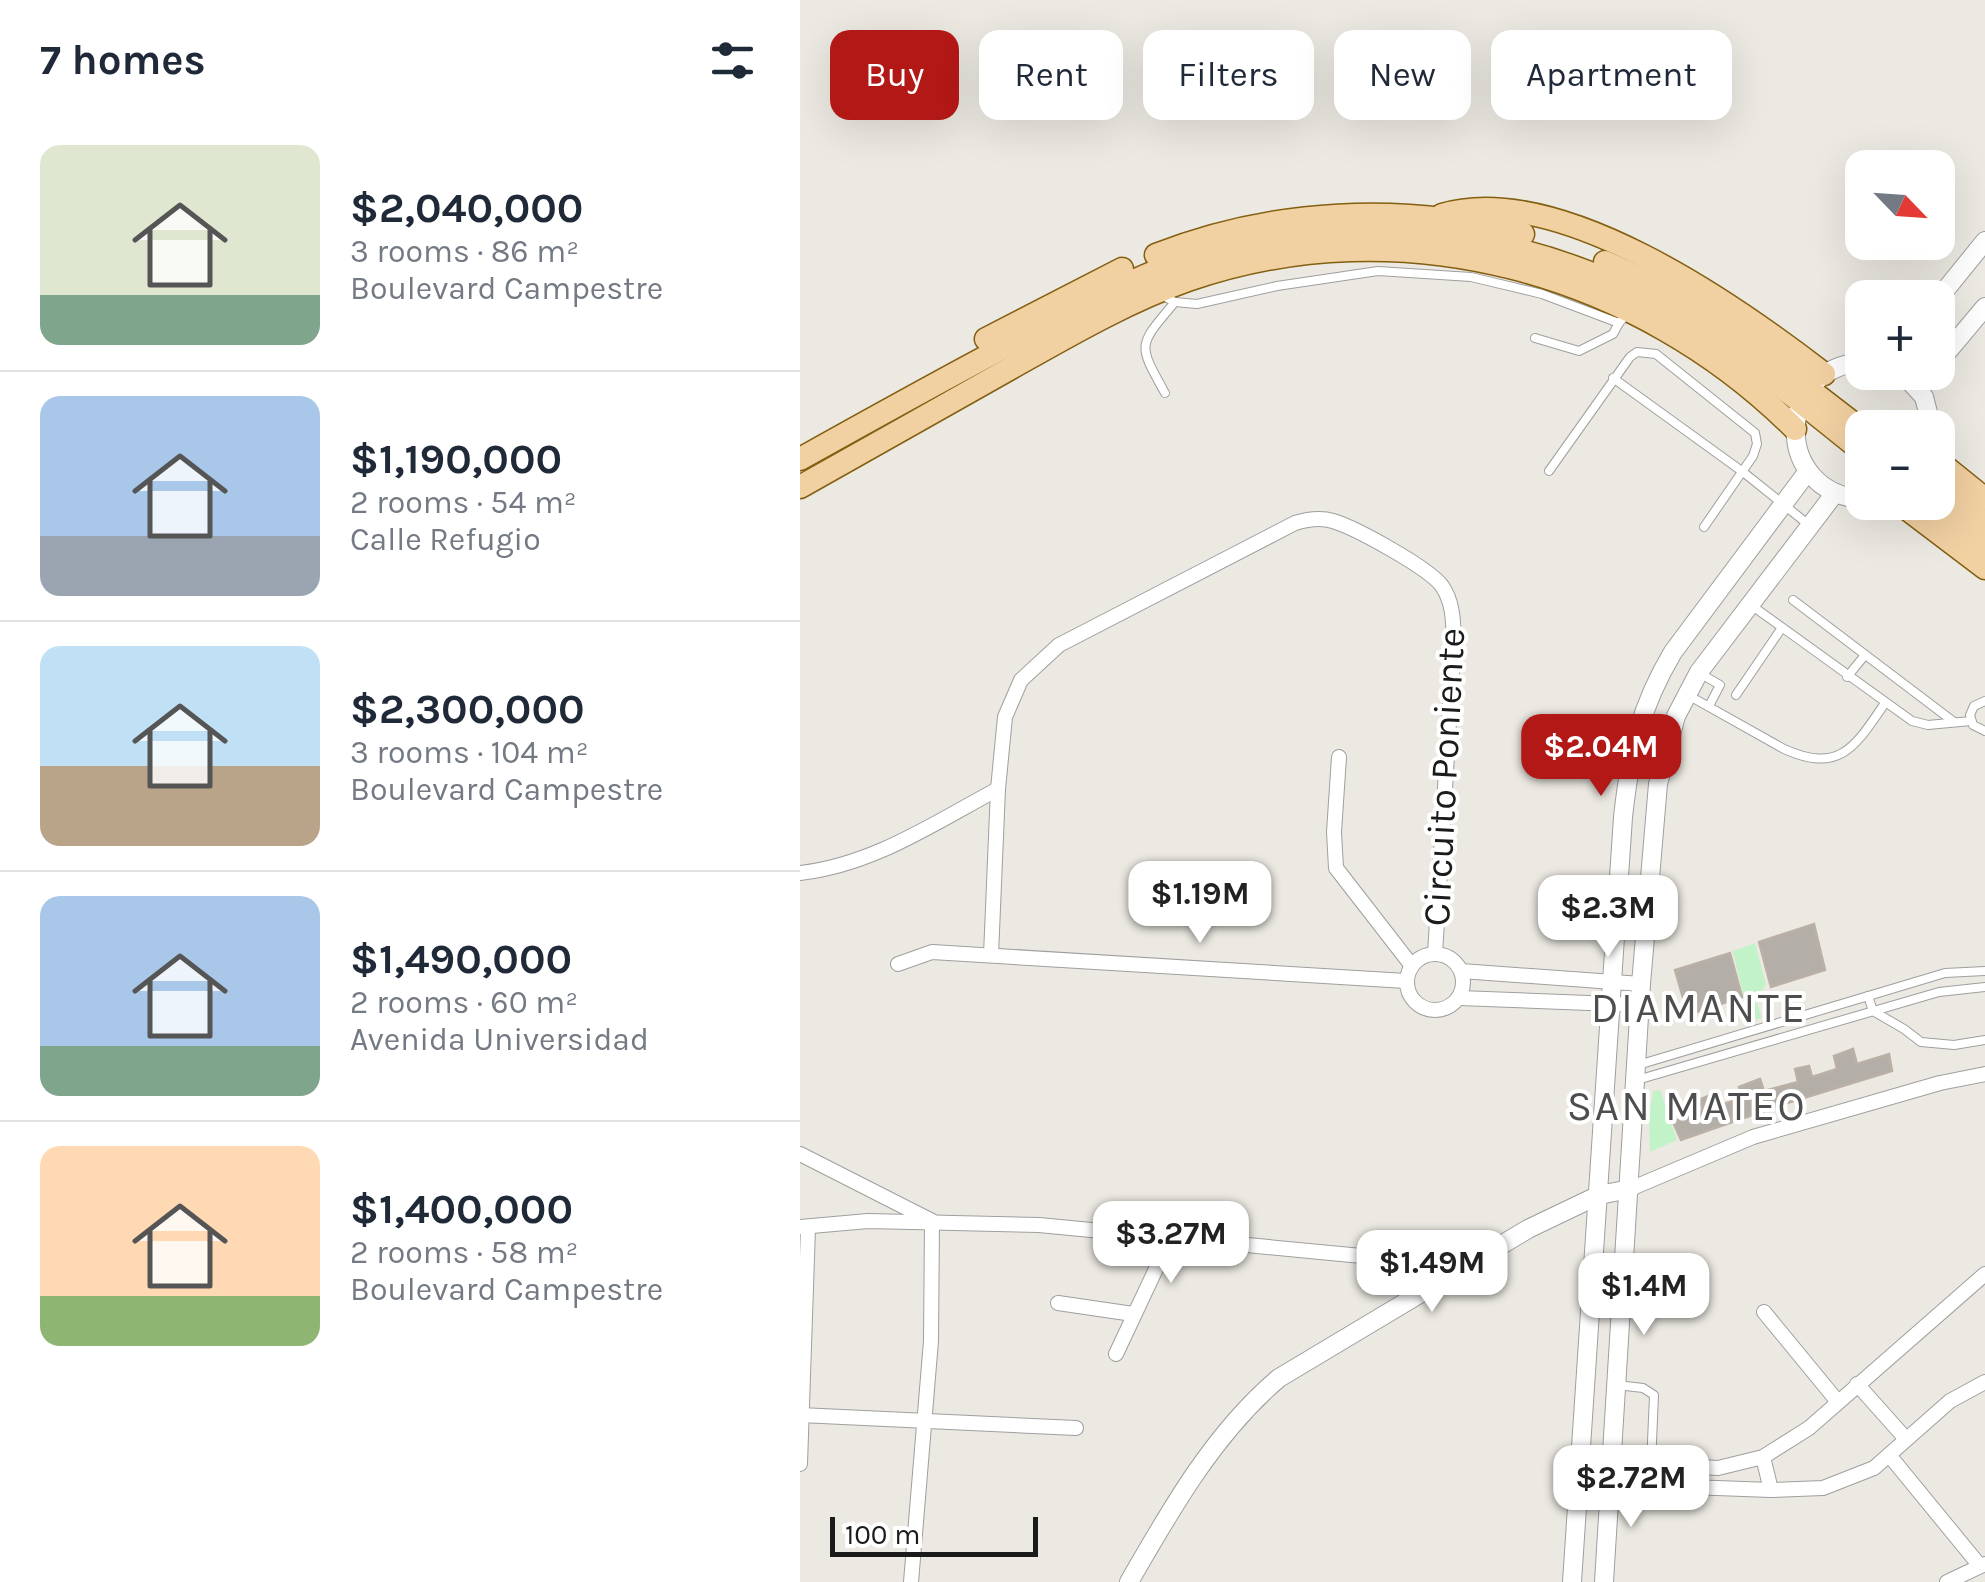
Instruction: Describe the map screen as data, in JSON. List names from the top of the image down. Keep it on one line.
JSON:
{"streets":{"street":["Circuito Poniente"]},"districts":["DIAMANTE","SAN MATEO"],"scale_bar":"100 m","north":"bottom right","page":{"heading":"7 homes","chip":["Buy","Rent","Filters","New","Apartment"],"list":[{"name":"$2,040,000","note":"3 rooms · 86 m² · Boulevard Campestre"},{"name":"$1,190,000","note":"2 rooms · 54 m² · Calle Refugio"},{"name":"$2,300,000","note":"3 rooms · 104 m² · Boulevard Campestre"},{"name":"$1,490,000","note":"2 rooms · 60 m² · Avenida Universidad"},{"name":"$1,400,000","note":"2 rooms · 58 m² · Boulevard Campestre"}],"map_buttons":["+","−"],"price":["$2.04M","$1.19M","$2.3M","$3.27M","$1.49M","$1.4M","$2.72M"],"scale":"100 m"}}
